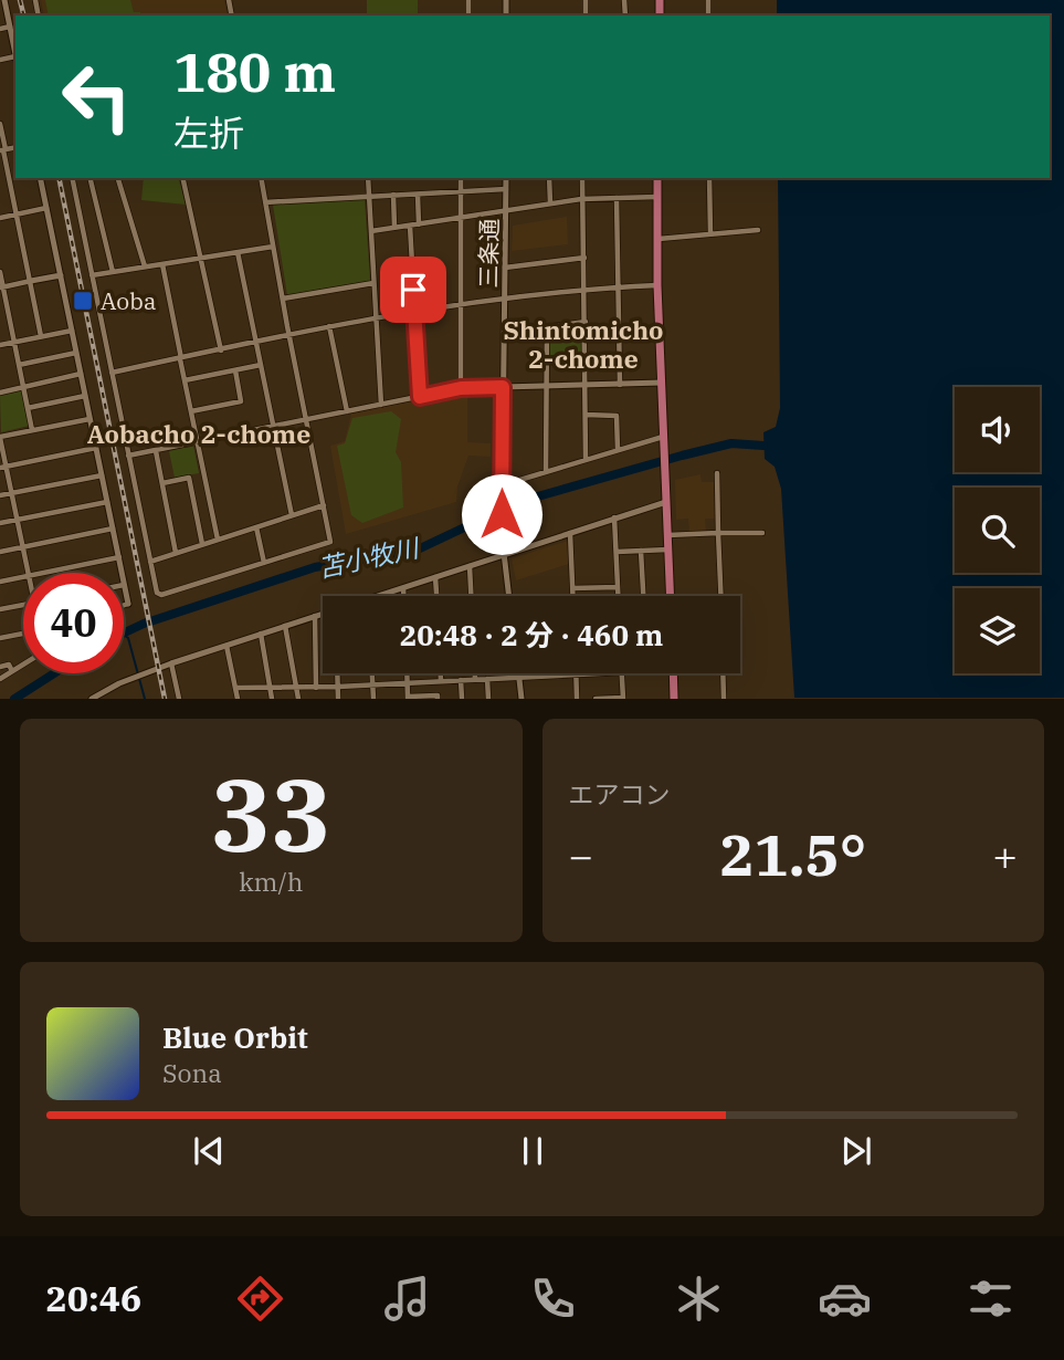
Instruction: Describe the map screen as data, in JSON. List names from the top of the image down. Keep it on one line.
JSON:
{"streets":{"street":["三条通"]},"districts":["Shintomicho 2-chome","Aobacho 2-chome"],"water":["苫小牧川"],"places":{"transit":["Aoba"]},"page":{"turn":["180 m","左折"],"limit":"40","trip":"20:48 · 2 分 · 460 m","tile":[["33","km/h"],"エアコン"],"heat":["−","21.5°","+"],"song":["Blue Orbit","Sona"],"tabs":"20:46"}}
